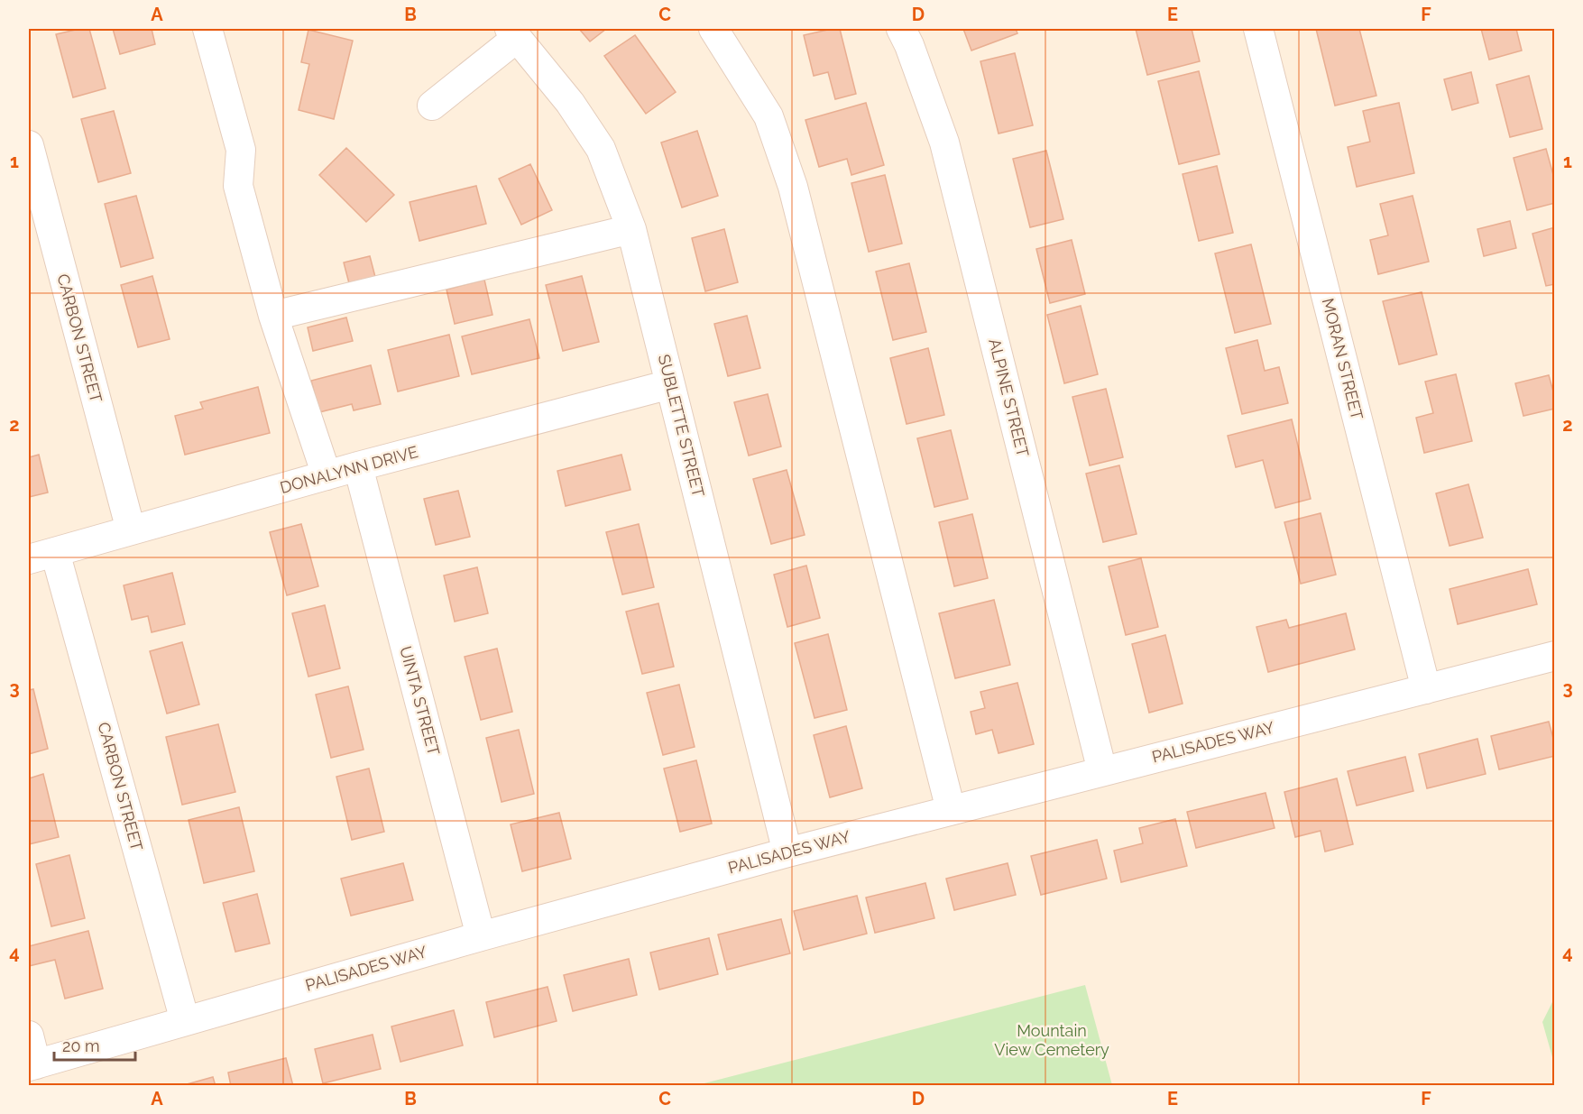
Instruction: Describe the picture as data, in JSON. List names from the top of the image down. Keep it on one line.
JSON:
{"streets":{"street":["CARBON STREET","MORAN STREET","ALPINE STREET","SUBLETTE STREET","DONALYNN DRIVE","UINTA STREET","PALISADES WAY"]},"crossings":[["CARBON STREET","DONALYNN DRIVE"],["CARBON STREET","PALISADES WAY"],["MORAN STREET","PALISADES WAY"],["ALPINE STREET","PALISADES WAY"],["SUBLETTE STREET","DONALYNN DRIVE"],["SUBLETTE STREET","PALISADES WAY"],["DONALYNN DRIVE","UINTA STREET"],["UINTA STREET","PALISADES WAY"]],"parks":["Mountain View Cemetery"],"scale_bar":"20 m","grid":{"columns":["A","B","C","D","E","F"],"rows":["1","2","3","4"]}}
